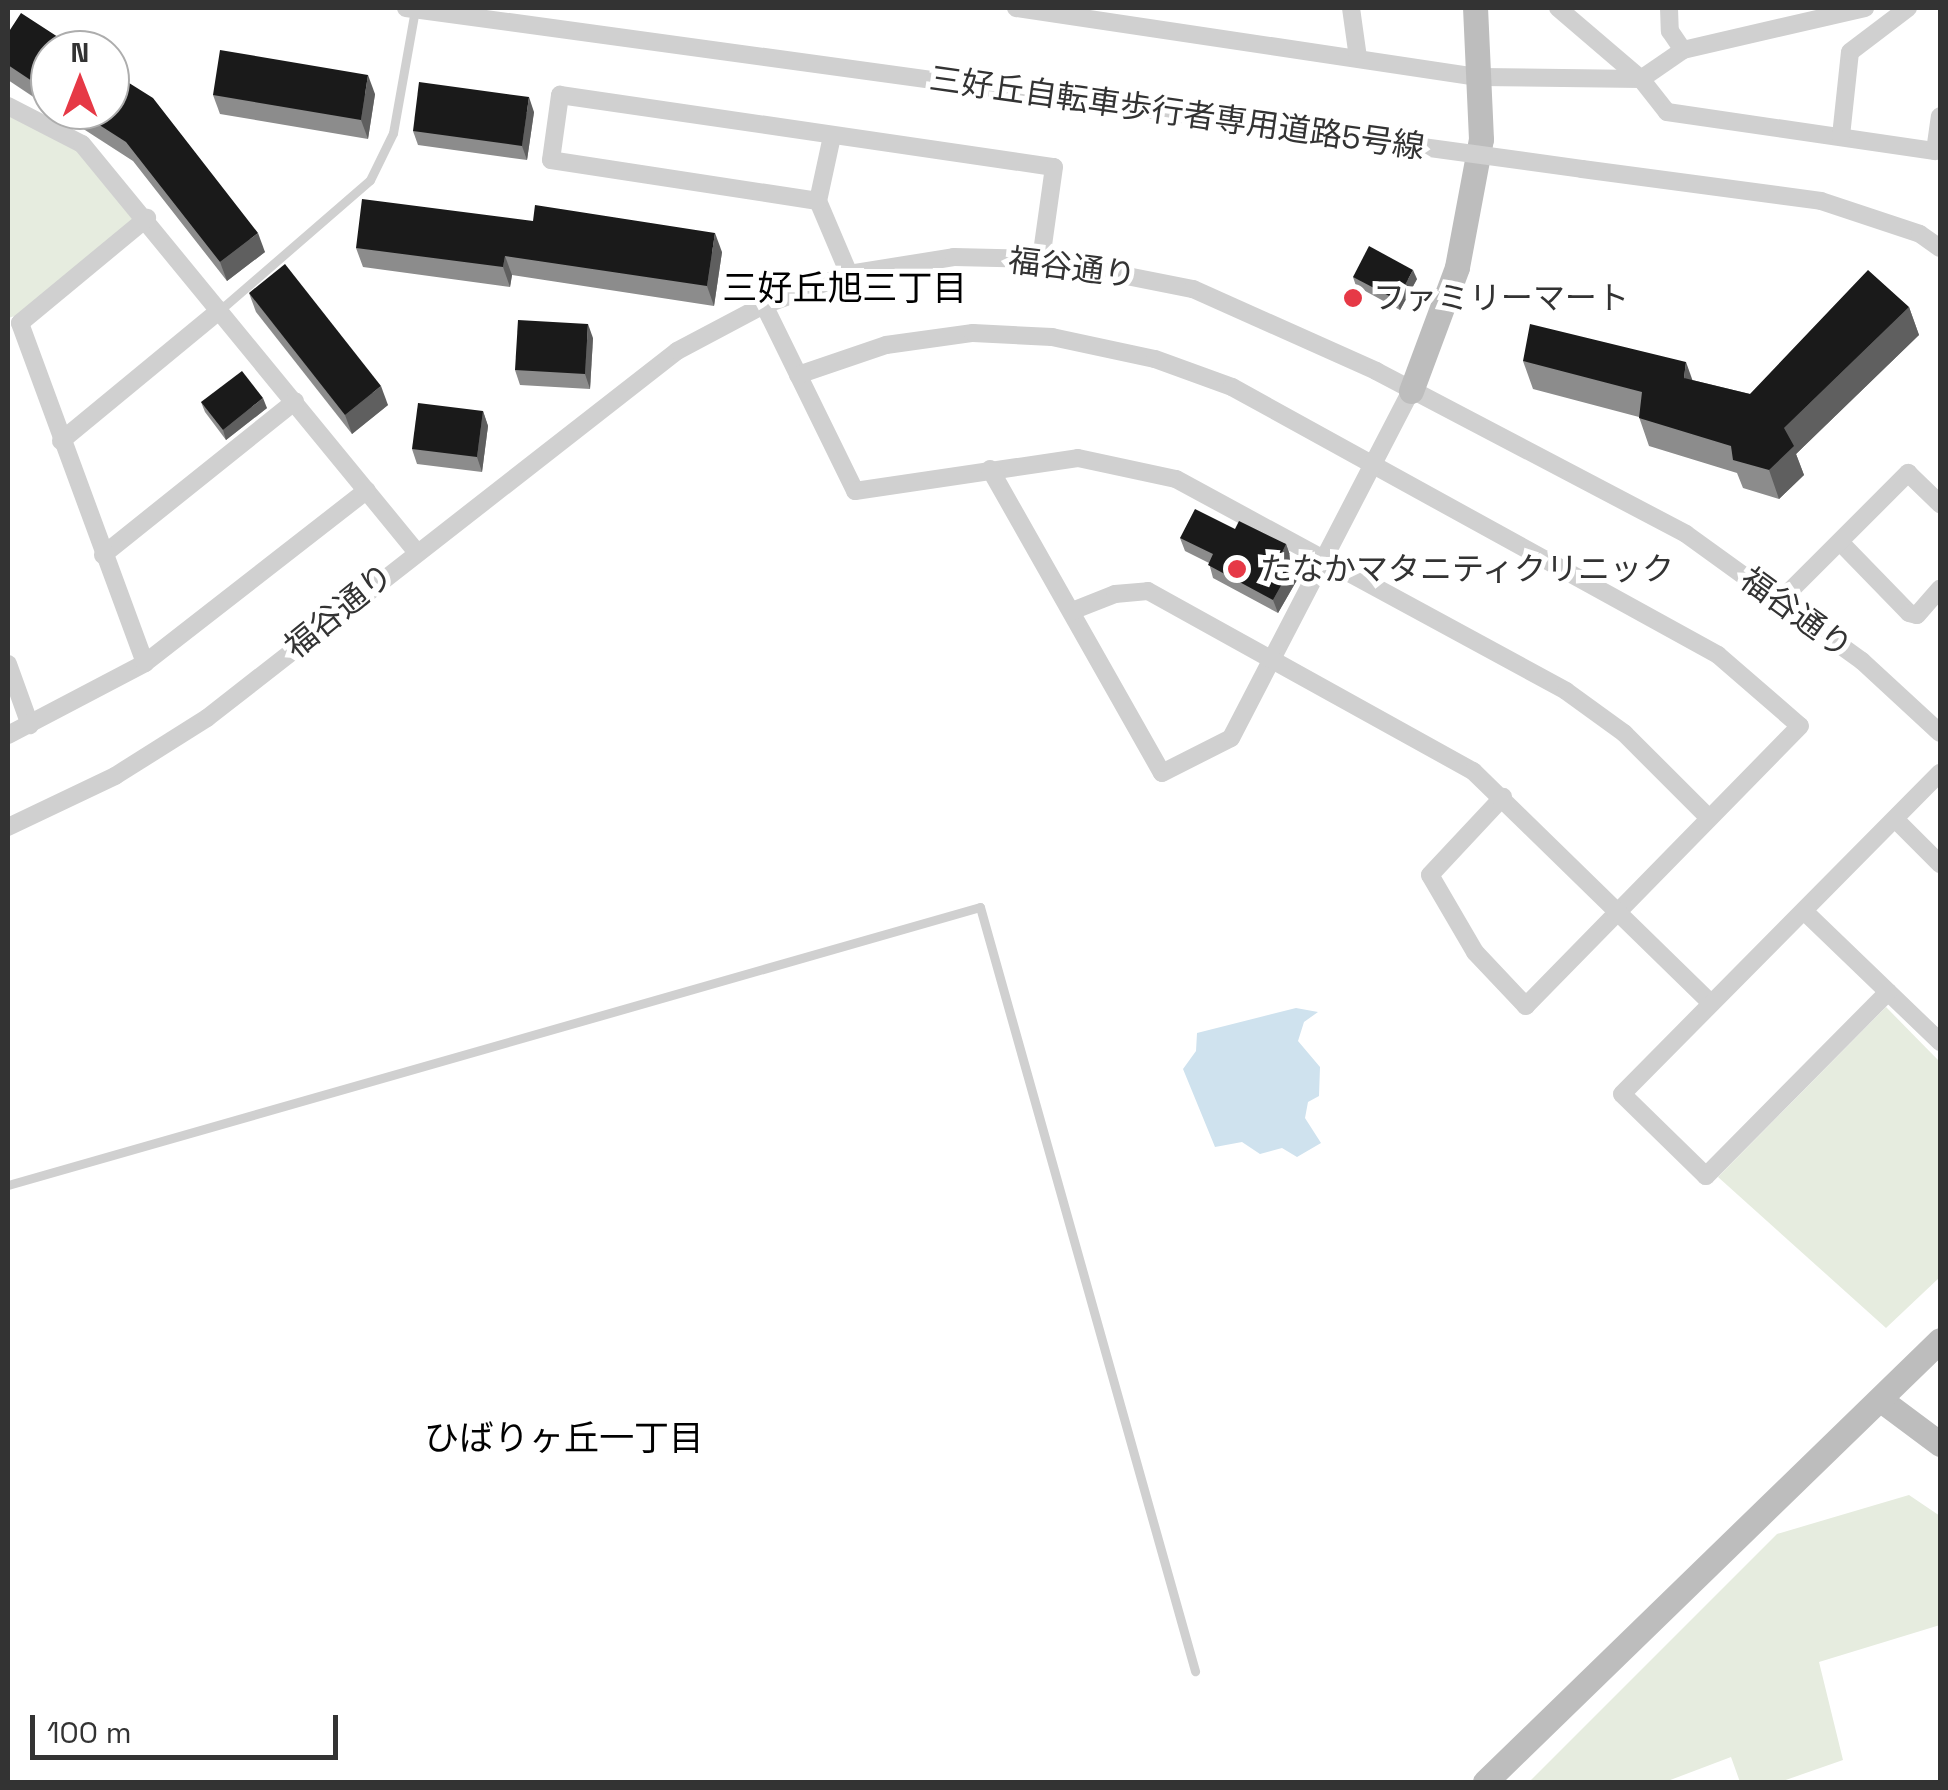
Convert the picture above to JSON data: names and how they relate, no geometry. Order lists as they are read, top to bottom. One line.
{"streets":{"street":["三好丘自転車歩行者専用道路5号線","福谷通り"]},"districts":["三好丘旭三丁目","ひばりヶ丘一丁目"],"places":["ファミリーマート","たなかマタニティクリニック"],"scale_bar":"100 m","north":"top"}
